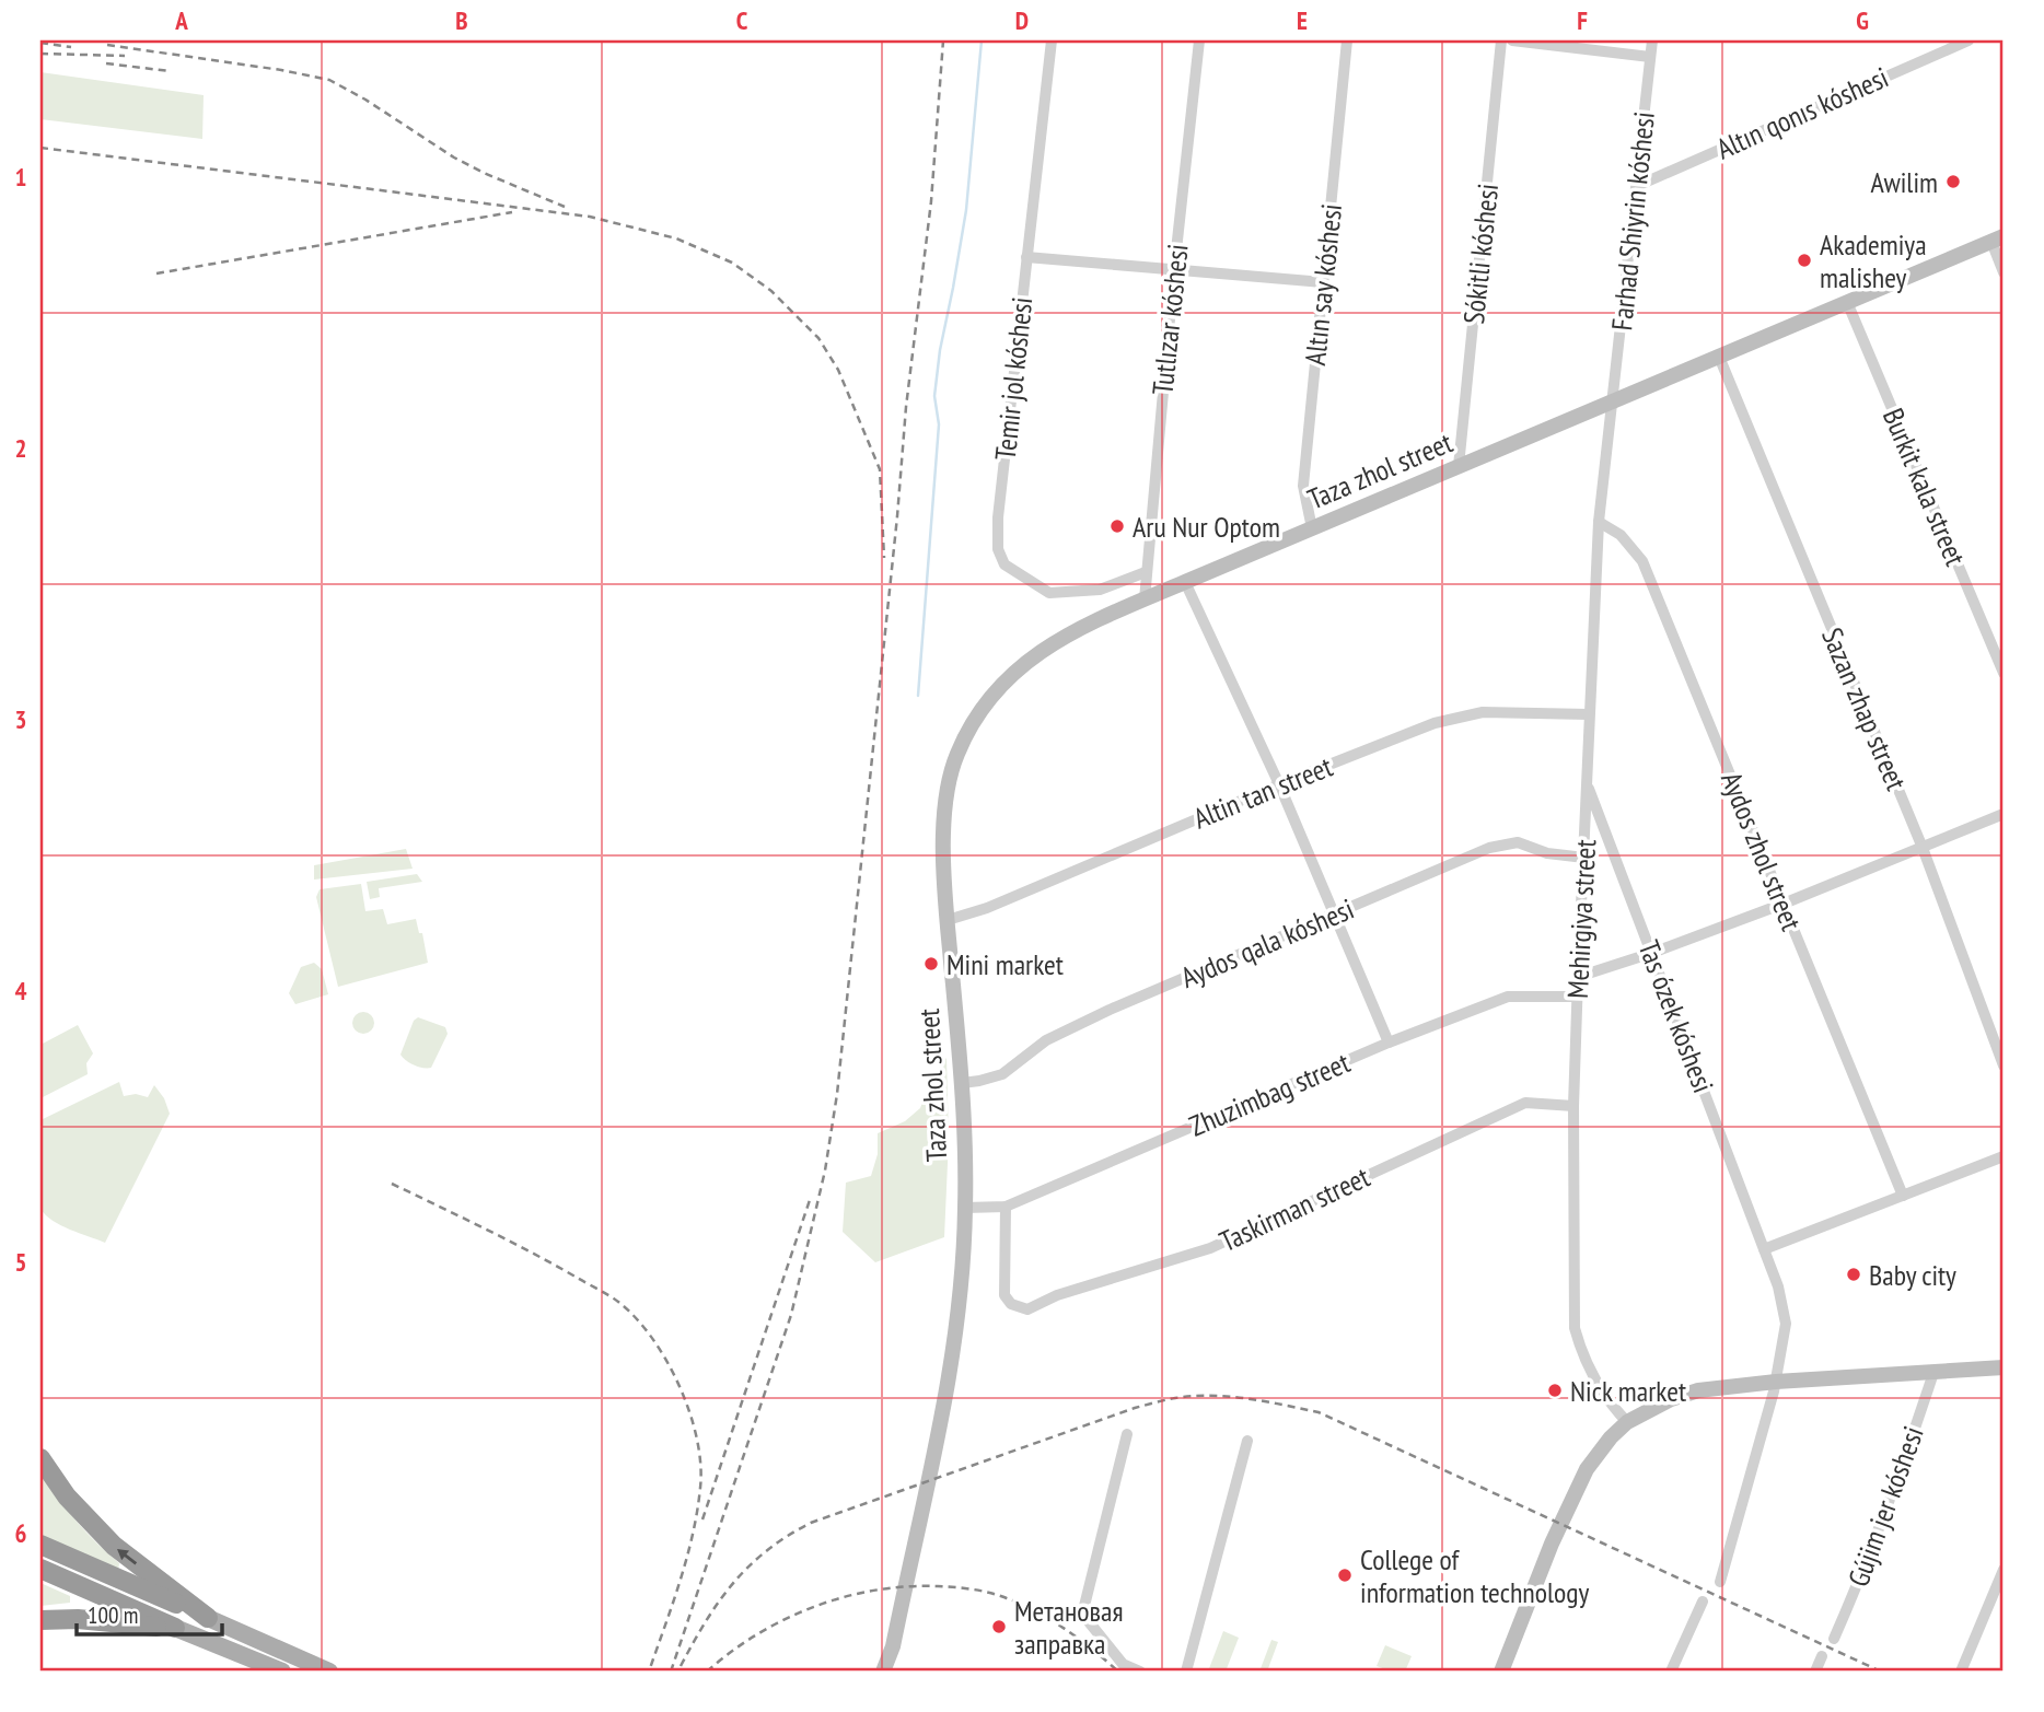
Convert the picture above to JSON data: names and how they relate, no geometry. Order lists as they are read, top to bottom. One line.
{"streets":{"main road":["Taza zhol street"],"street":["Altın qonıs kóshesi","Farhad Shiyrin kóshesi","Sókitli kóshesi","Altın say kóshesi","Tutlızar kóshesi","Temir jol kóshesi","Burkit kala street","Sazan zhap street","Altin tan street","Aydos zhol street","Mehirgiya street","Aydos qala kóshesi","Tas ózek kóshesi","Zhuzimbag street","Taskirman street","Gújim jer kóshesi"]},"crossings":[["Altın qonıs kóshesi","Farhad Shiyrin kóshesi"],["Farhad Shiyrin kóshesi","Taza zhol street"],["Farhad Shiyrin kóshesi","Mehirgiya street"],["Sókitli kóshesi","Taza zhol street"],["Altın say kóshesi","Taza zhol street"],["Tutlızar kóshesi","Temir jol kóshesi"],["Tutlızar kóshesi","Taza zhol street"],["Taza zhol street","Burkit kala street"],["Taza zhol street","Sazan zhap street"],["Taza zhol street","Altin tan street"],["Taza zhol street","Mehirgiya street"],["Taza zhol street","Aydos qala kóshesi"],["Taza zhol street","Zhuzimbag street"],["Altin tan street","Mehirgiya street"],["Aydos zhol street","Mehirgiya street"],["Mehirgiya street","Aydos qala kóshesi"],["Mehirgiya street","Tas ózek kóshesi"],["Mehirgiya street","Zhuzimbag street"],["Mehirgiya street","Taskirman street"],["Zhuzimbag street","Taskirman street"]],"places":["Awilim","Akademiya malishey","Aru Nur Optom","Mini market","Baby city","Nick market","College of information technology","Метановая заправка"],"scale_bar":"100 m","grid":{"columns":["A","B","C","D","E","F","G"],"rows":["1","2","3","4","5","6"]}}
